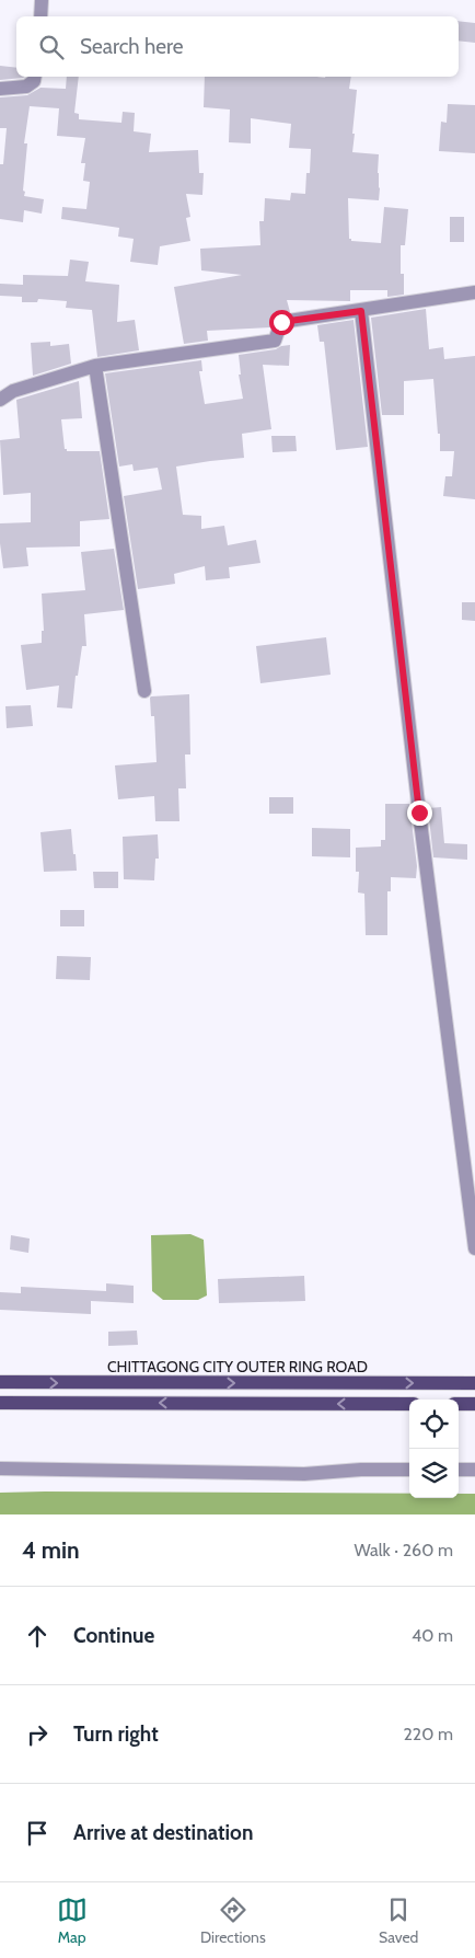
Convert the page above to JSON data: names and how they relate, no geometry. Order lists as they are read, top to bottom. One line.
{"streets":{"main road":["CHITTAGONG CITY OUTER RING ROAD"]},"page":{"search":"Search here","heading":["4 min","Walk · 260 m"],"list":[["Continue","40 m"],["Turn right","220 m"],"Arrive at destination"],"nav":["Map","Directions","Saved"]}}
